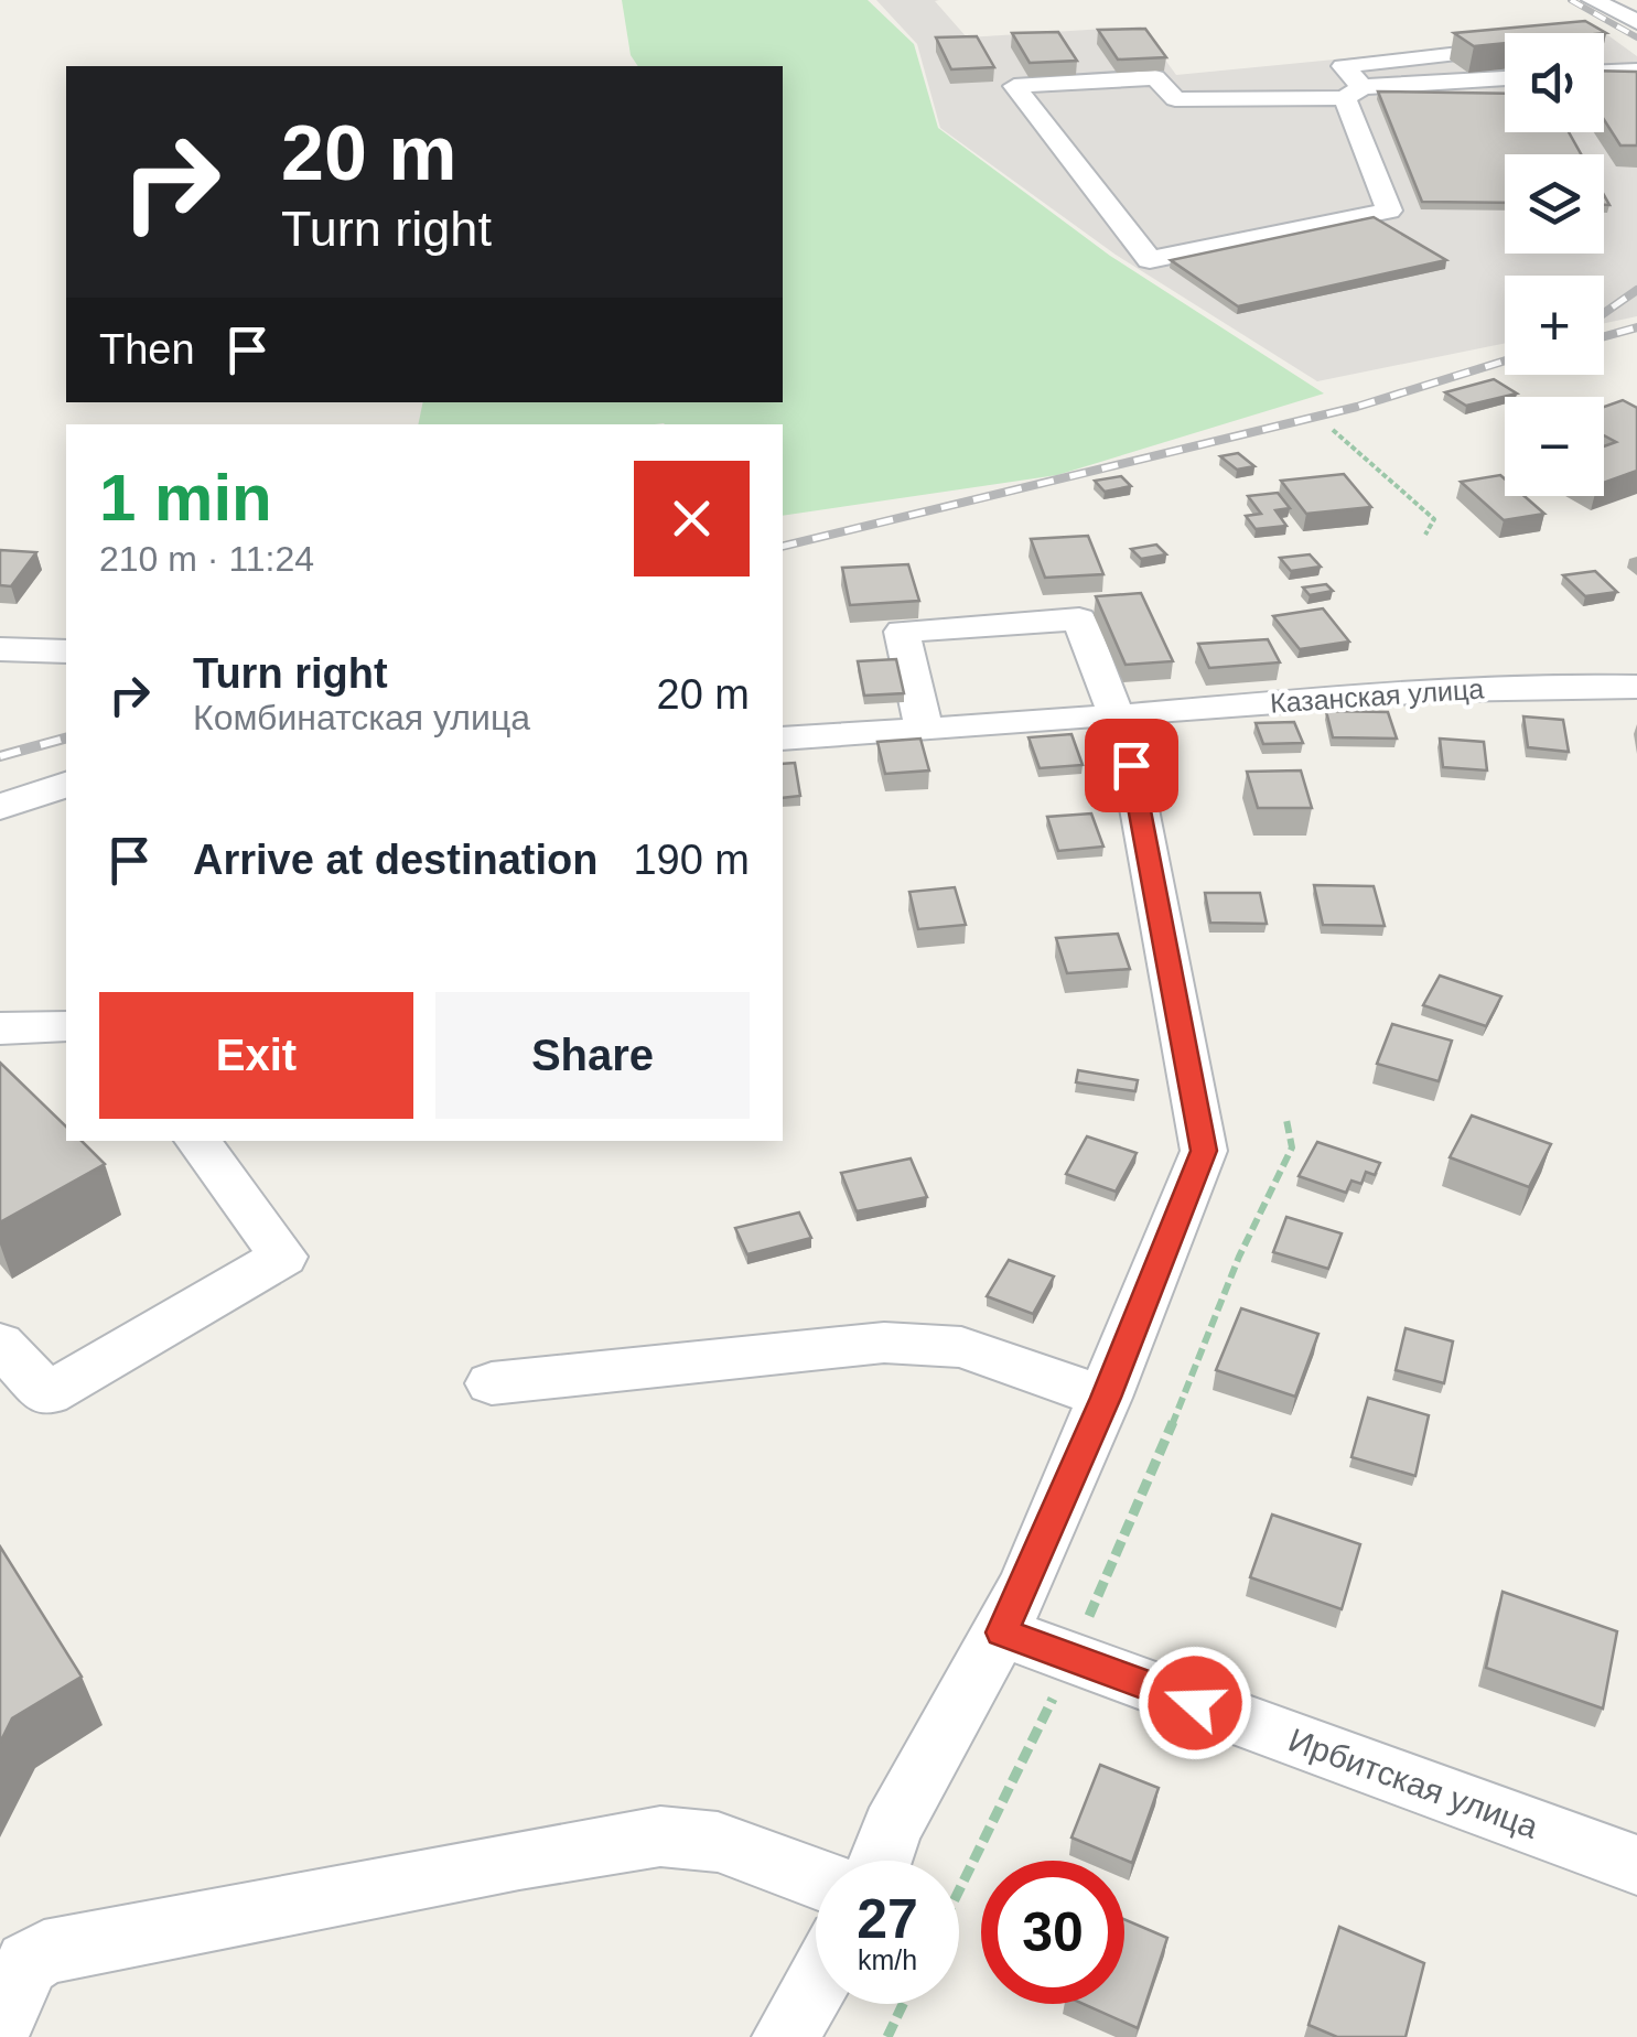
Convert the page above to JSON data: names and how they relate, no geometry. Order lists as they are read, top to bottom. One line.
{"streets":{"street":["Казанская улица","Ирбитская улица"]},"page":{"map_buttons":["+","−"],"turn":["20 m","Turn right"],"then":"Then","heading":["1 min","210 m · 11:24"],"list":[{"name":"Turn right","note":"Комбинатская улица","value":"20 m"},{"name":"Arrive at destination","value":"190 m"}],"buttons":["Exit","Share"],"speed":"27 km/h","limit":"30"}}
